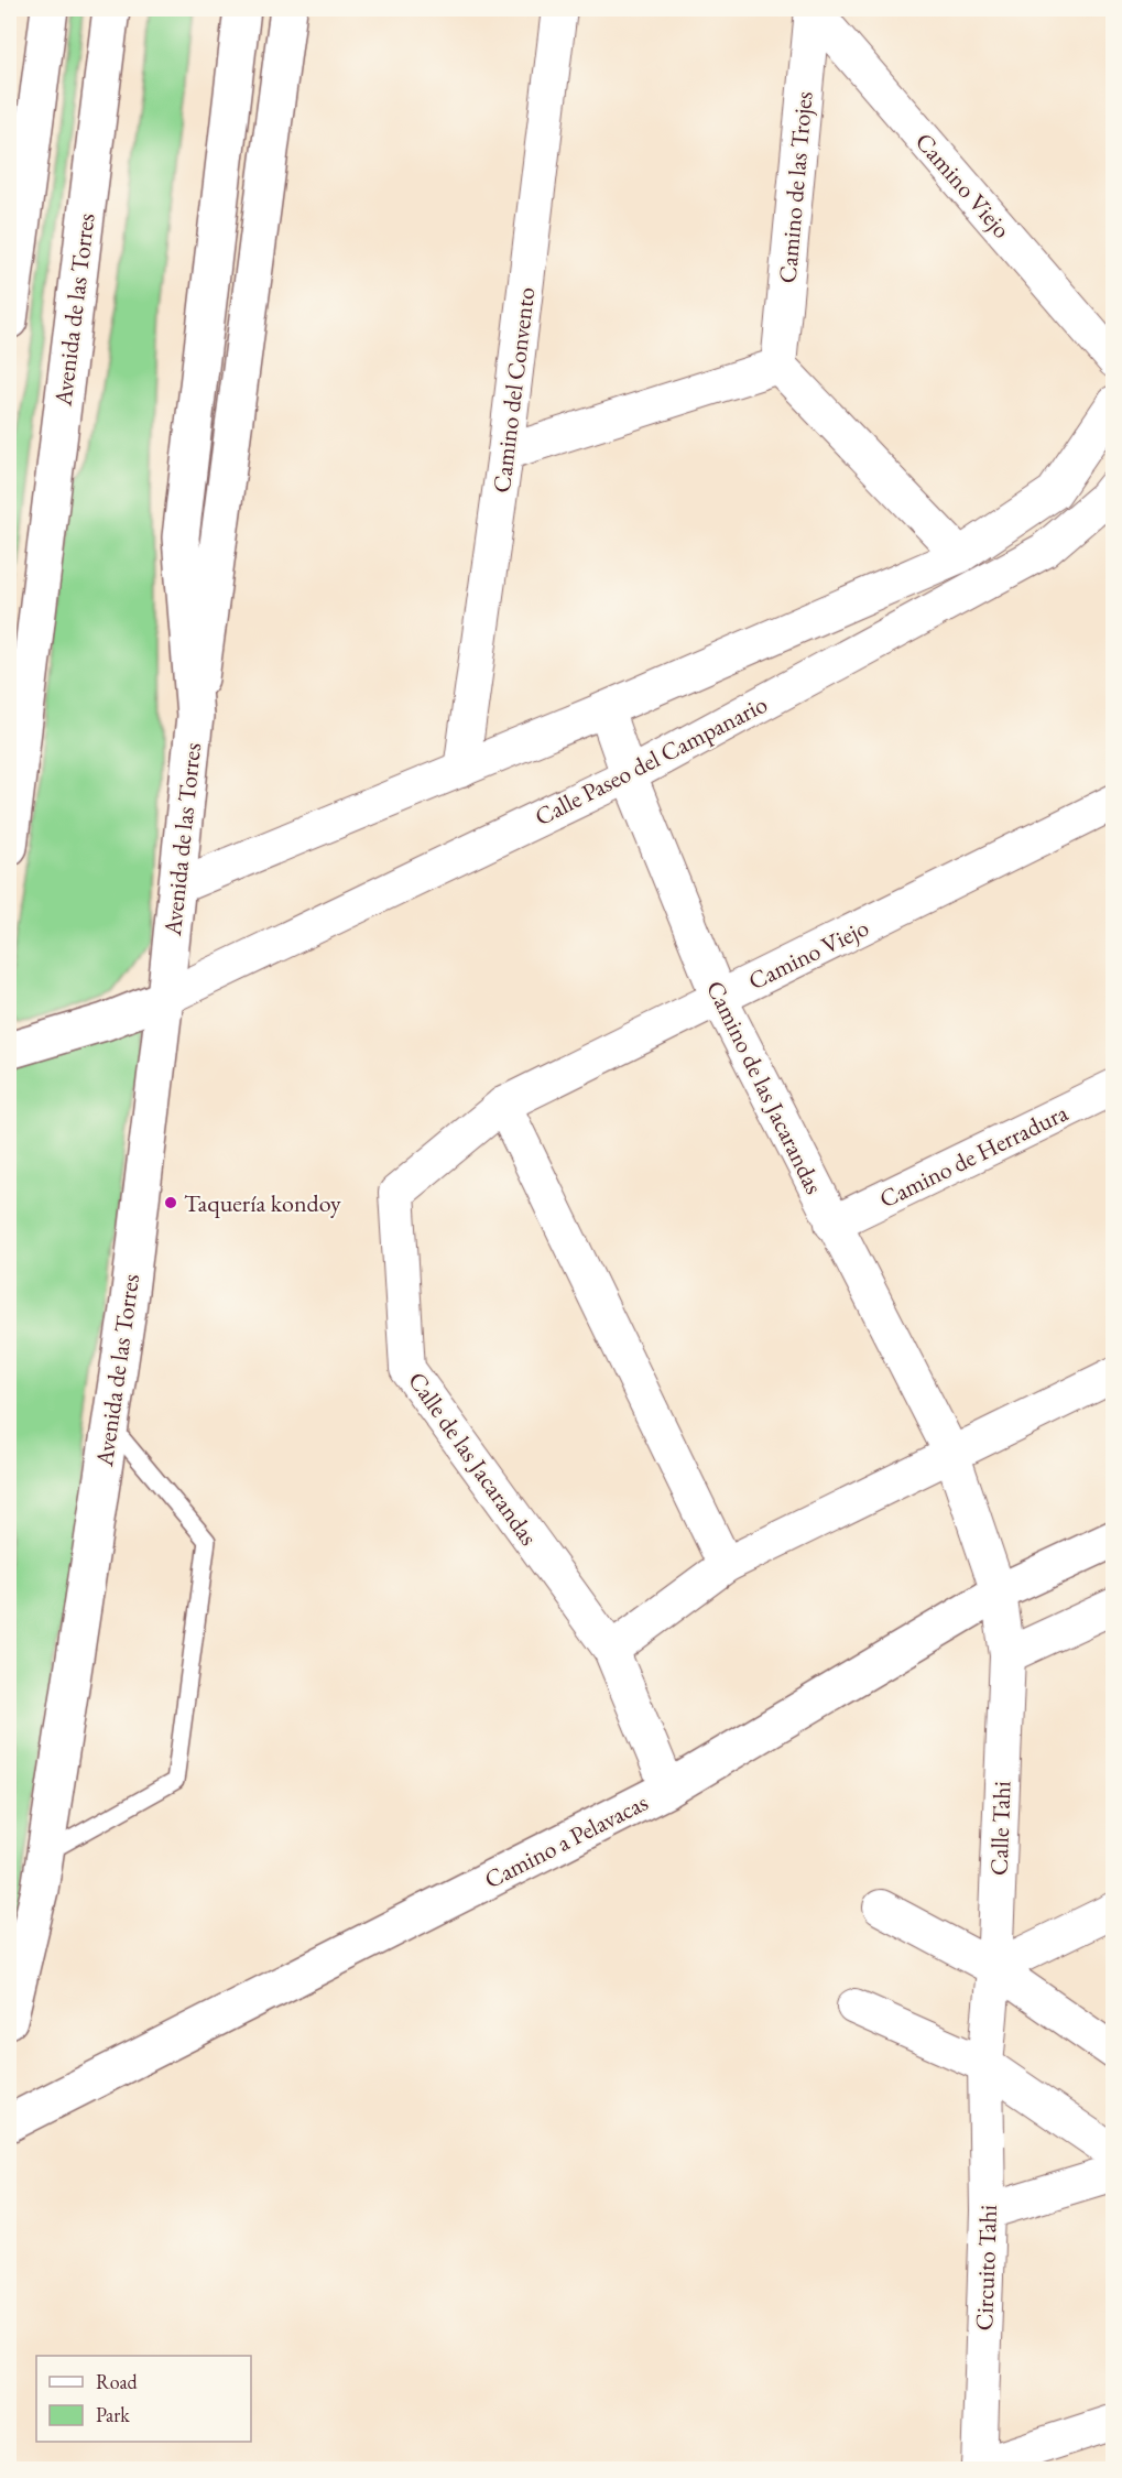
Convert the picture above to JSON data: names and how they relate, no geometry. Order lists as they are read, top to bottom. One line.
{"streets":{"main road":["Avenida de las Torres","Camino a Pelavacas"],"street":["Camino Viejo","Camino de las Trojes","Camino del Convento","Calle Paseo del Campanario","Camino de las Jacarandas","Camino de Herradura","Calle de las Jacarandas","Calle Tahi","Circuito Tahi"]},"crossings":[["Camino Viejo","Camino de las Trojes"],["Camino Viejo","Camino de las Jacarandas"],["Camino Viejo","Calle de las Jacarandas"],["Avenida de las Torres","Calle Paseo del Campanario"],["Calle Paseo del Campanario","Camino de las Jacarandas"],["Camino de las Jacarandas","Camino de Herradura"],["Camino de las Jacarandas","Calle Tahi"],["Camino de las Jacarandas","Camino a Pelavacas"],["Calle de las Jacarandas","Camino a Pelavacas"],["Calle Tahi","Camino a Pelavacas"],["Calle Tahi","Circuito Tahi"]],"places":["Taquería kondoy"],"legend":["Road","Park"]}
